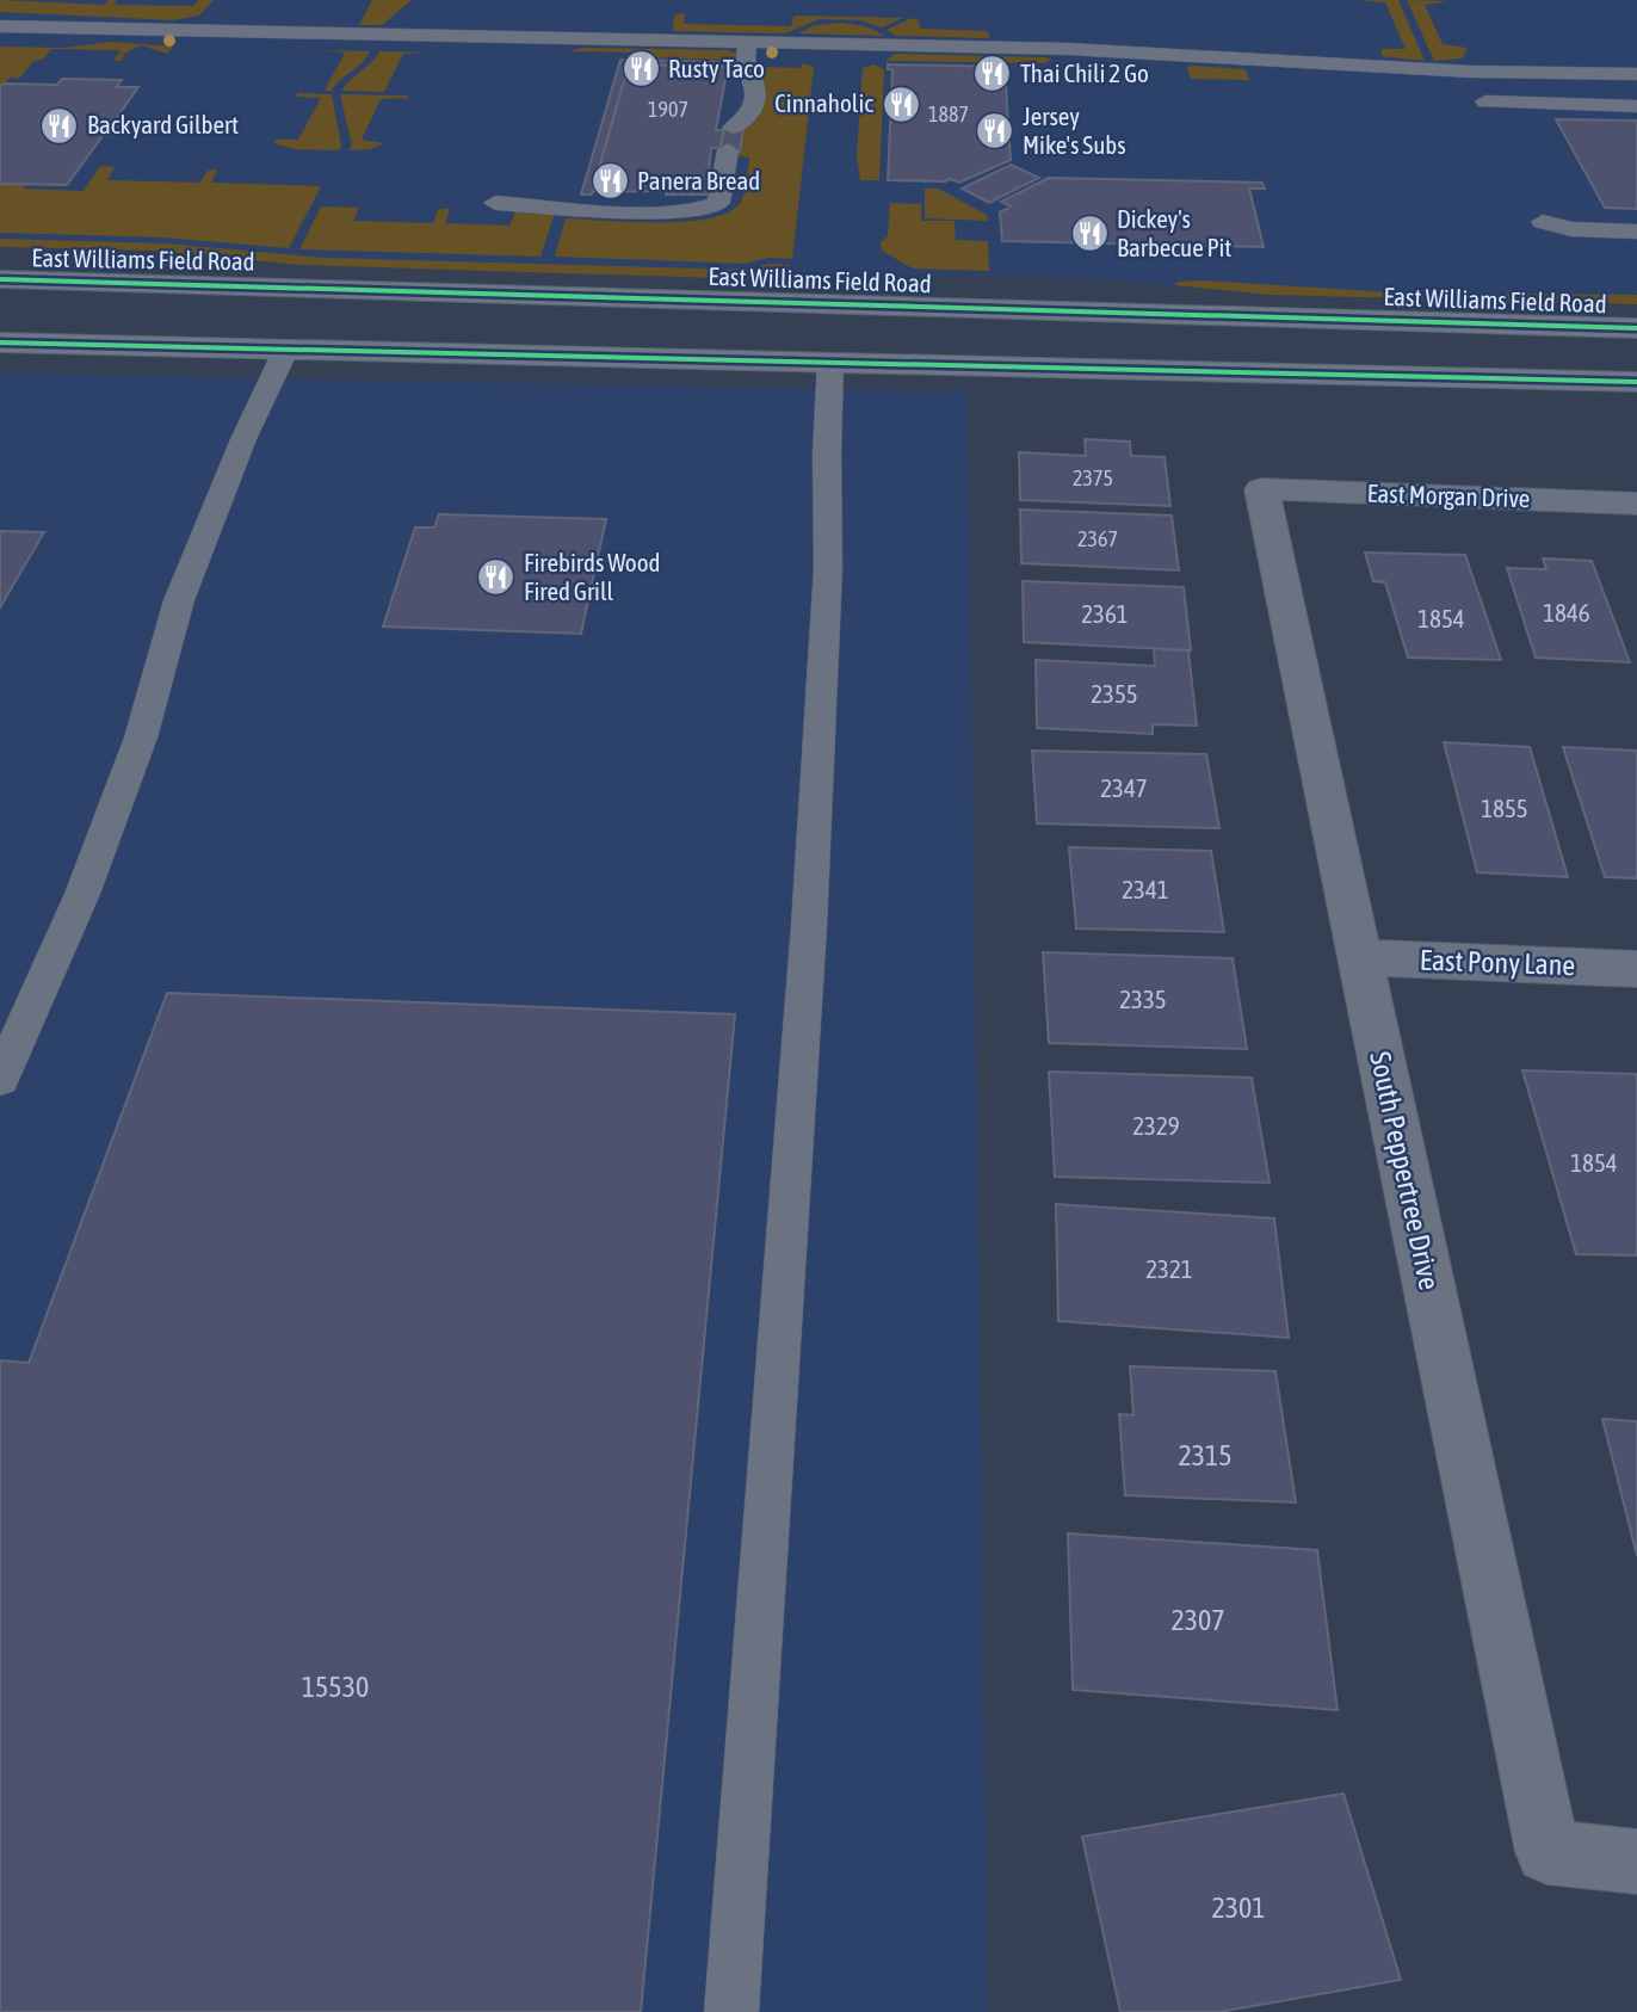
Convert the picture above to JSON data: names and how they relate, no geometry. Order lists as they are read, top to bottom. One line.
{"streets":{"main road":["East Williams Field Road"],"street":["East Morgan Drive","East Pony Lane","South Peppertree Drive"]},"crossings":[["East Morgan Drive","South Peppertree Drive"],["East Pony Lane","South Peppertree Drive"]],"places":{"restaurant":["Rusty Taco","Thai Chili 2 Go","Cinnaholic","Backyard Gilbert","Jersey Mike's Subs","Panera Bread","Dickey's Barbecue Pit","Firebirds Wood Fired Grill"]},"house_numbers":["1907","1887","2375","2367","1846","2361","1854","2355","2347","1855","2341","2335","2329","1854","2321","2315","2307","15530","2301"]}
